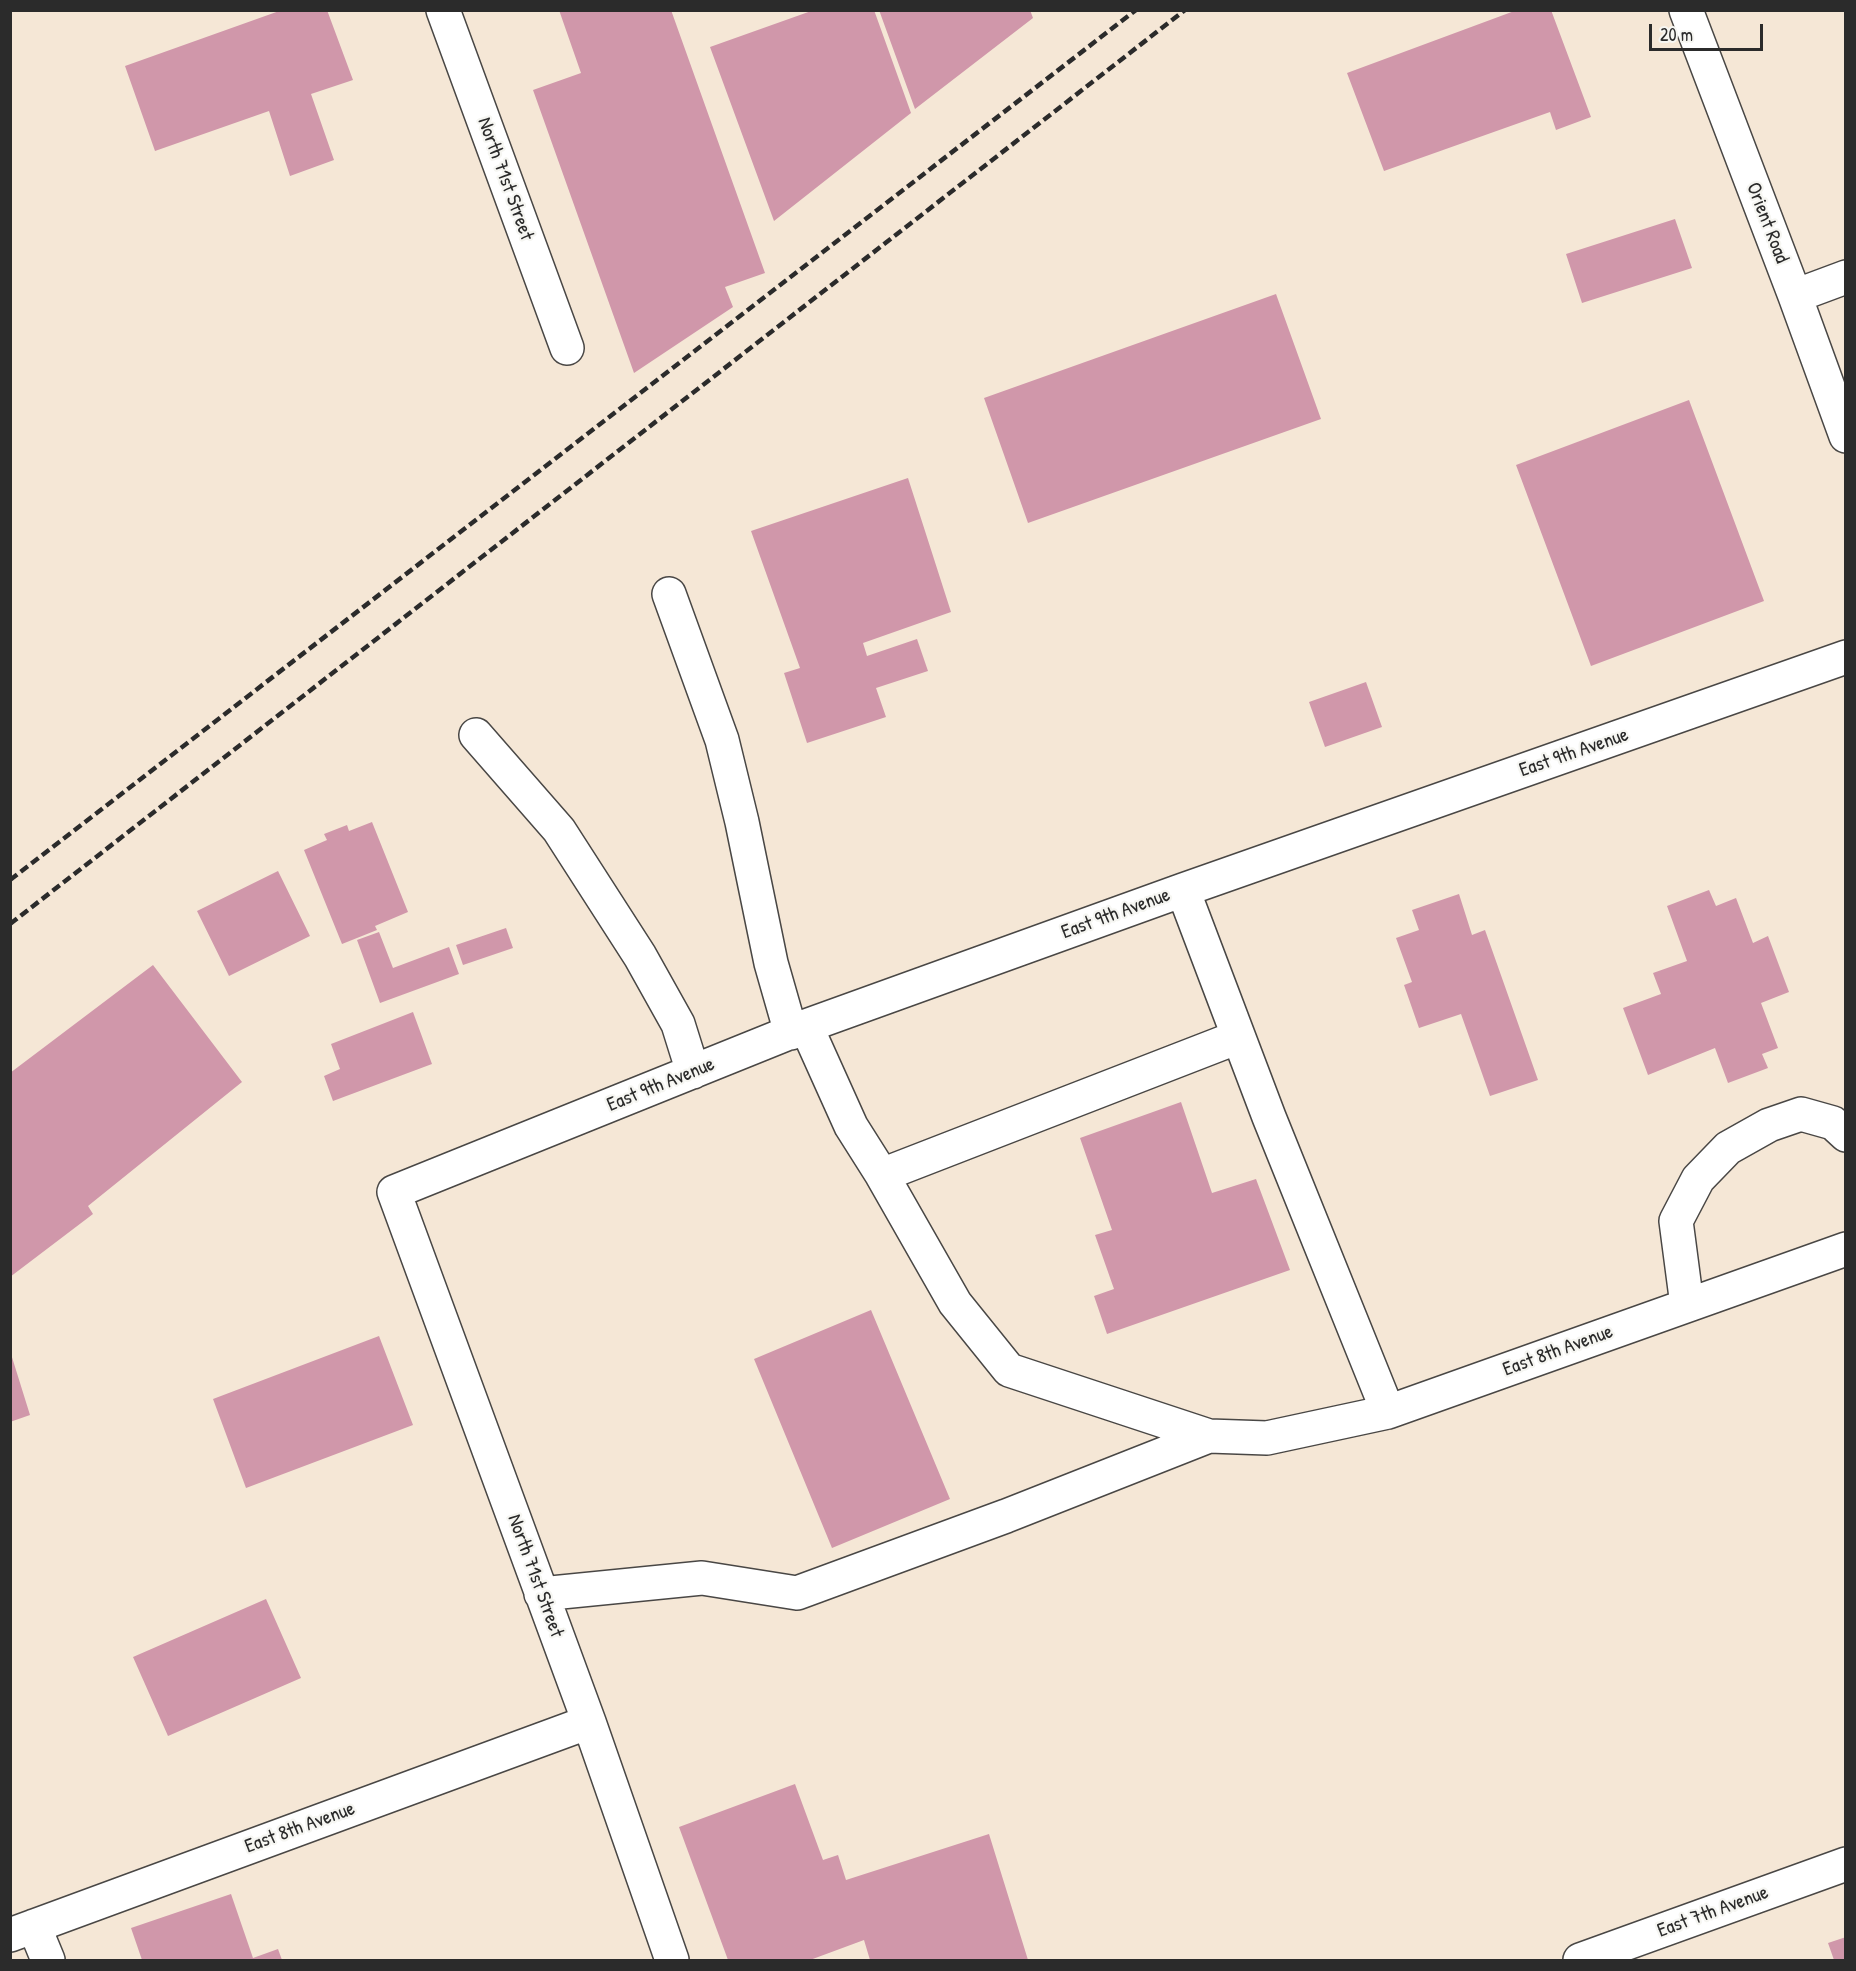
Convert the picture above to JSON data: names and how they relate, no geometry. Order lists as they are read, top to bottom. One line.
{"streets":{"street":["North 71st Street","Orient Road","East 9th Avenue","East 8th Avenue","East 7th Avenue"]},"crossings":[["North 71st Street","East 9th Avenue"],["North 71st Street","East 8th Avenue"]],"scale_bar":"20 m"}
